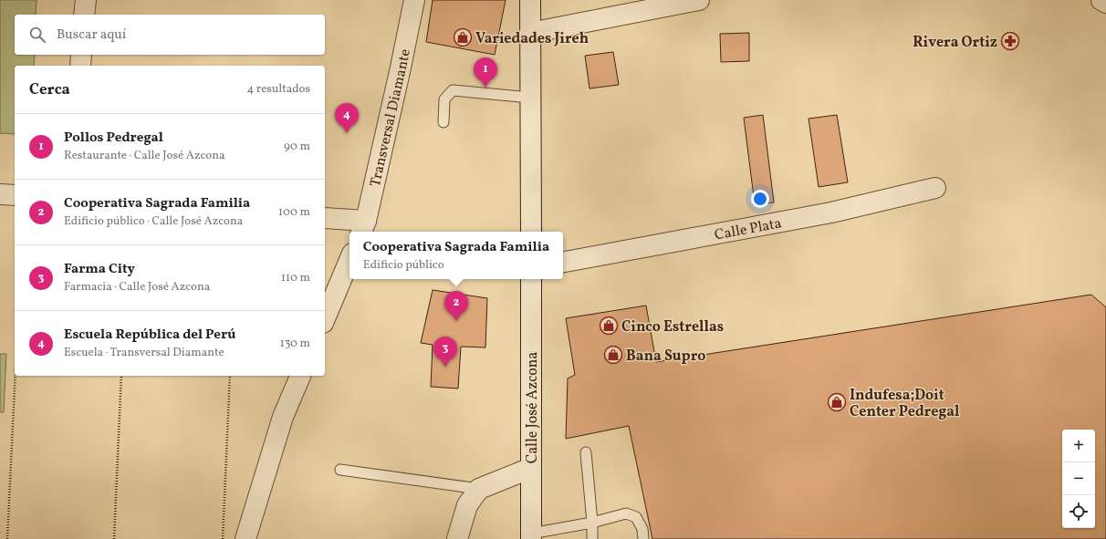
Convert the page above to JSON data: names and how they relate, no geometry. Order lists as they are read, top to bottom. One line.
{"streets":{"street":["Transversal Diamante","Calle Plata","Calle José Azcona"]},"places":{"shop":["Variedades Jireh","Cinco Estrellas","Bana Supro","Indufesa;Doit Center Pedregal"],"pharmacy":["Rivera Ortiz"]},"page":{"search":"Buscar aquí","pins":["1","4","2","3"],"heading":["Cerca","4 resultados"],"list":[{"mark":"1","name":"Pollos Pedregal","note":"Restaurante · Calle José Azcona","value":"90 m"},{"mark":"2","name":"Cooperativa Sagrada Familia","note":"Edificio público · Calle José Azcona","value":"100 m"},{"mark":"3","name":"Farma City","note":"Farmacia · Calle José Azcona","value":"110 m"},{"mark":"4","name":"Escuela República del Perú","note":"Escuela · Transversal Diamante","value":"130 m"}],"popup":["Cooperativa Sagrada Familia","Edificio público"],"map_buttons":["+","−"]}}
